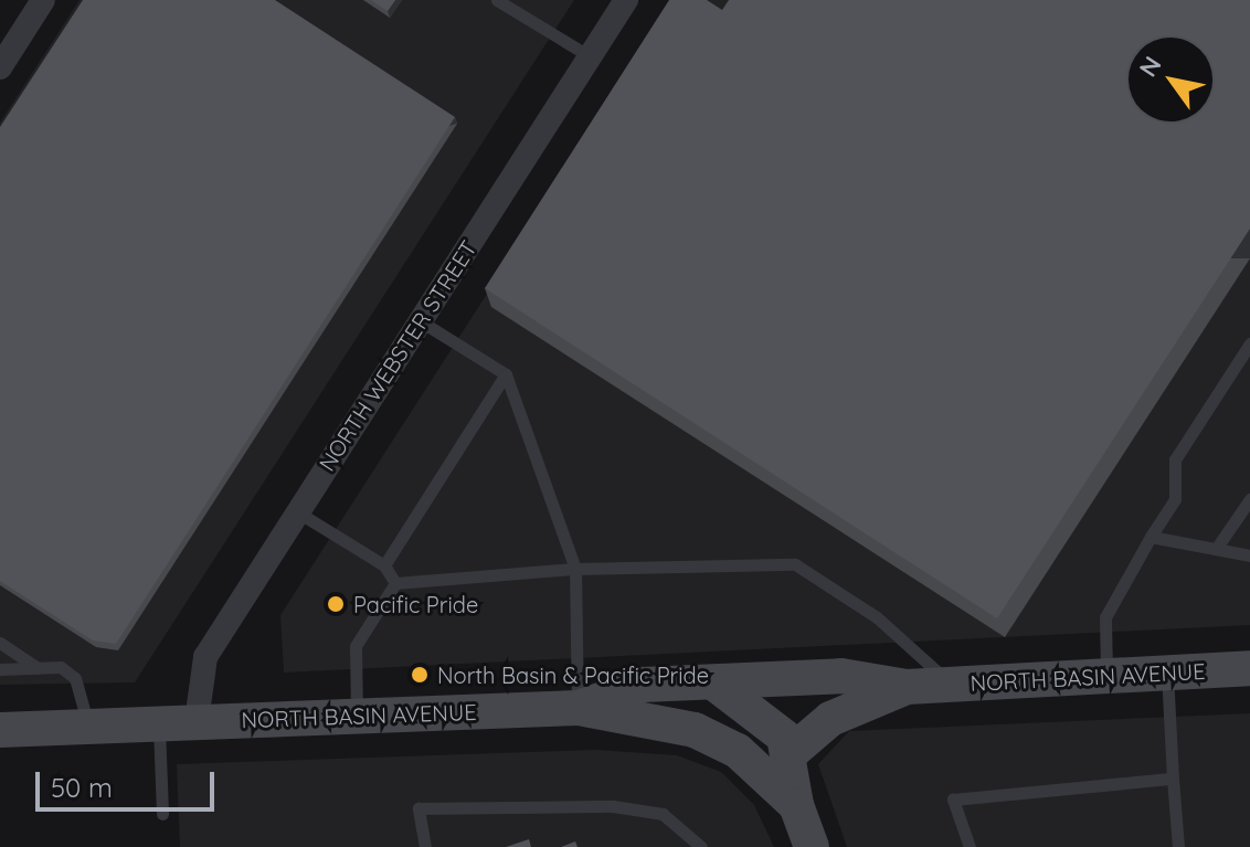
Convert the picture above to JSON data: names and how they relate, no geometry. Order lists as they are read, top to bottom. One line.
{"streets":{"main road":["NORTH BASIN AVENUE"],"street":["NORTH WEBSTER STREET"]},"crossings":[["NORTH WEBSTER STREET","NORTH BASIN AVENUE"]],"places":["Pacific Pride","North Basin & Pacific Pride"],"scale_bar":"50 m","north":"top left"}
